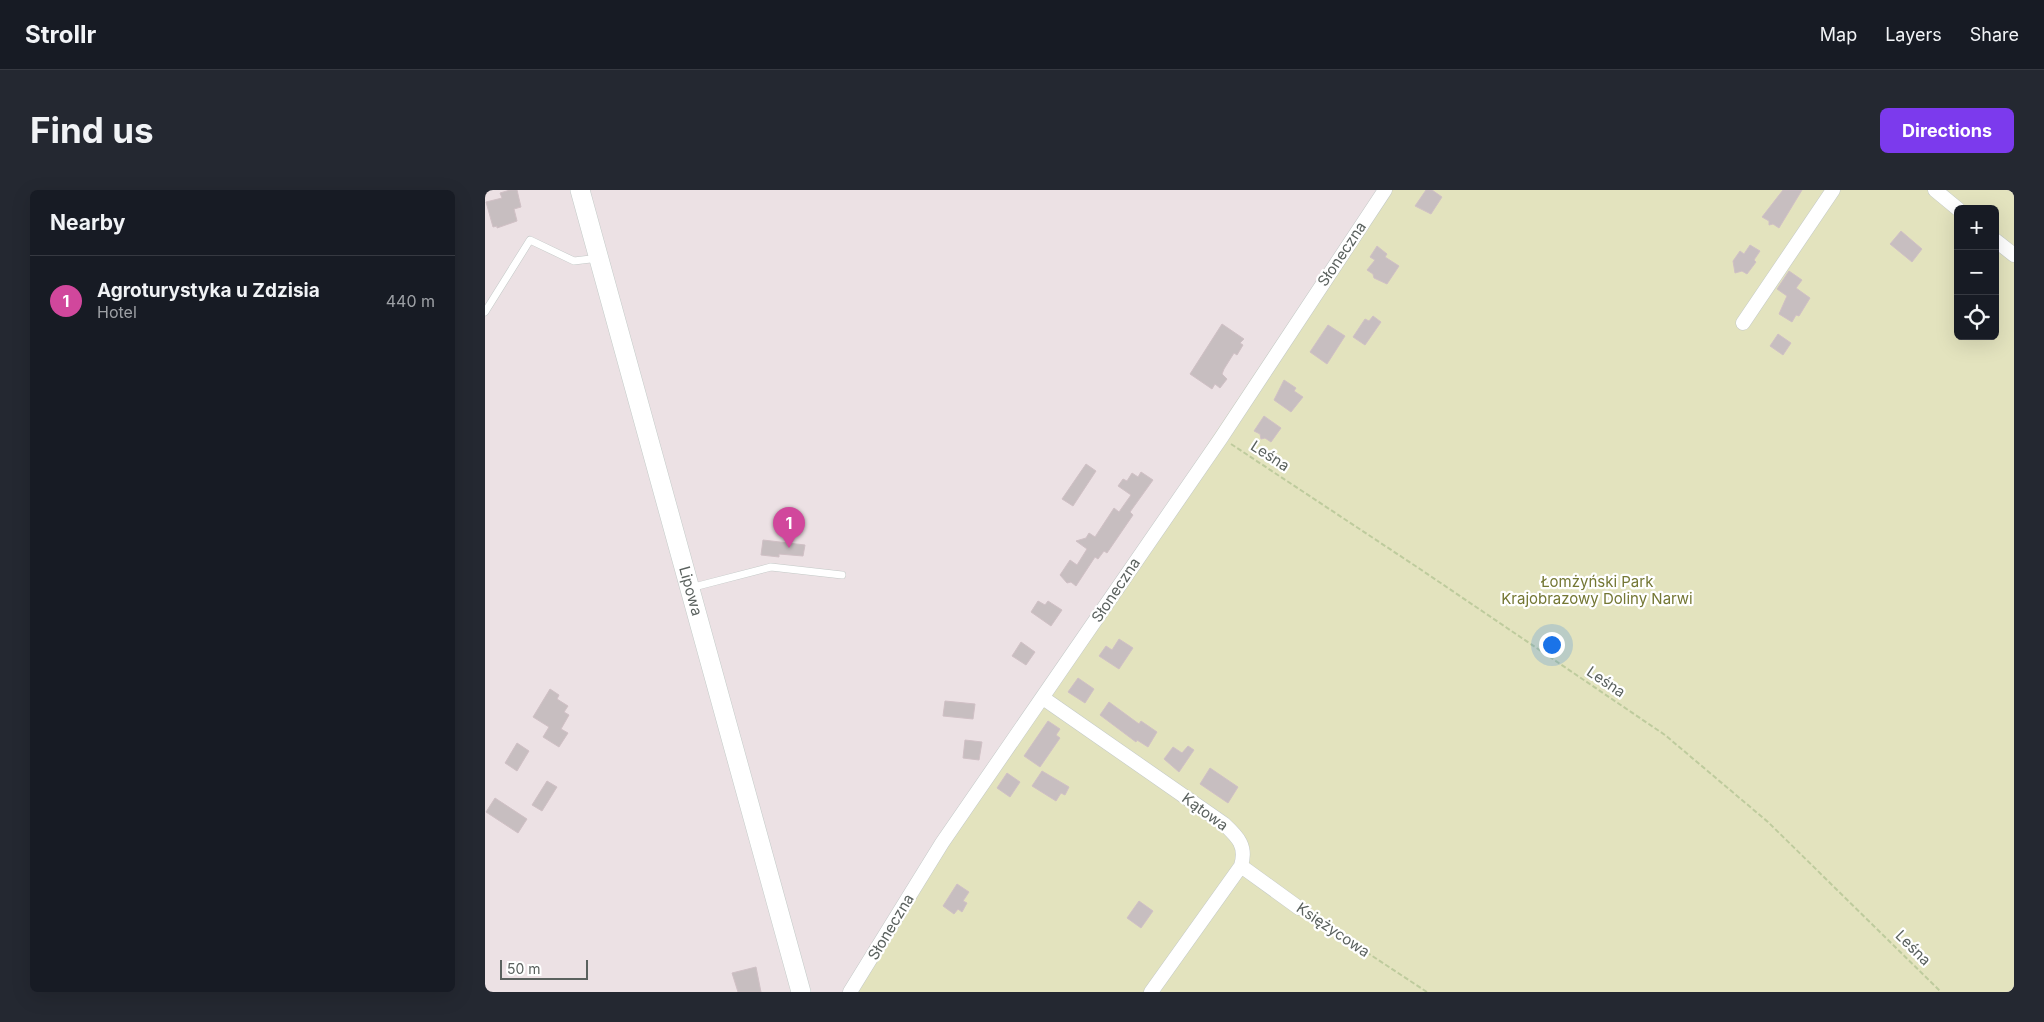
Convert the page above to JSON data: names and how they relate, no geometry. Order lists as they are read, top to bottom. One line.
{"streets":{"main road":["Lipowa"],"street":["Słoneczna","Kątowa","Księżycowa"],"path":["Leśna"]},"crossings":[["Słoneczna","Leśna"],["Słoneczna","Kątowa"],["Kątowa","Księżycowa"]],"parks":["Łomżyński Park Krajobrazowy Doliny Narwi"],"scale_bar":"50 m","page":{"header":"Strollr","nav":["Map","Layers","Share"],"buttons":"Directions","title":"Find us","heading":"Nearby","map_buttons":["+","−"],"list":[{"mark":"1","name":"Agroturystyka u Zdzisia","note":"Hotel","value":"440 m"}],"pins":"1","scale":"50 m"}}
